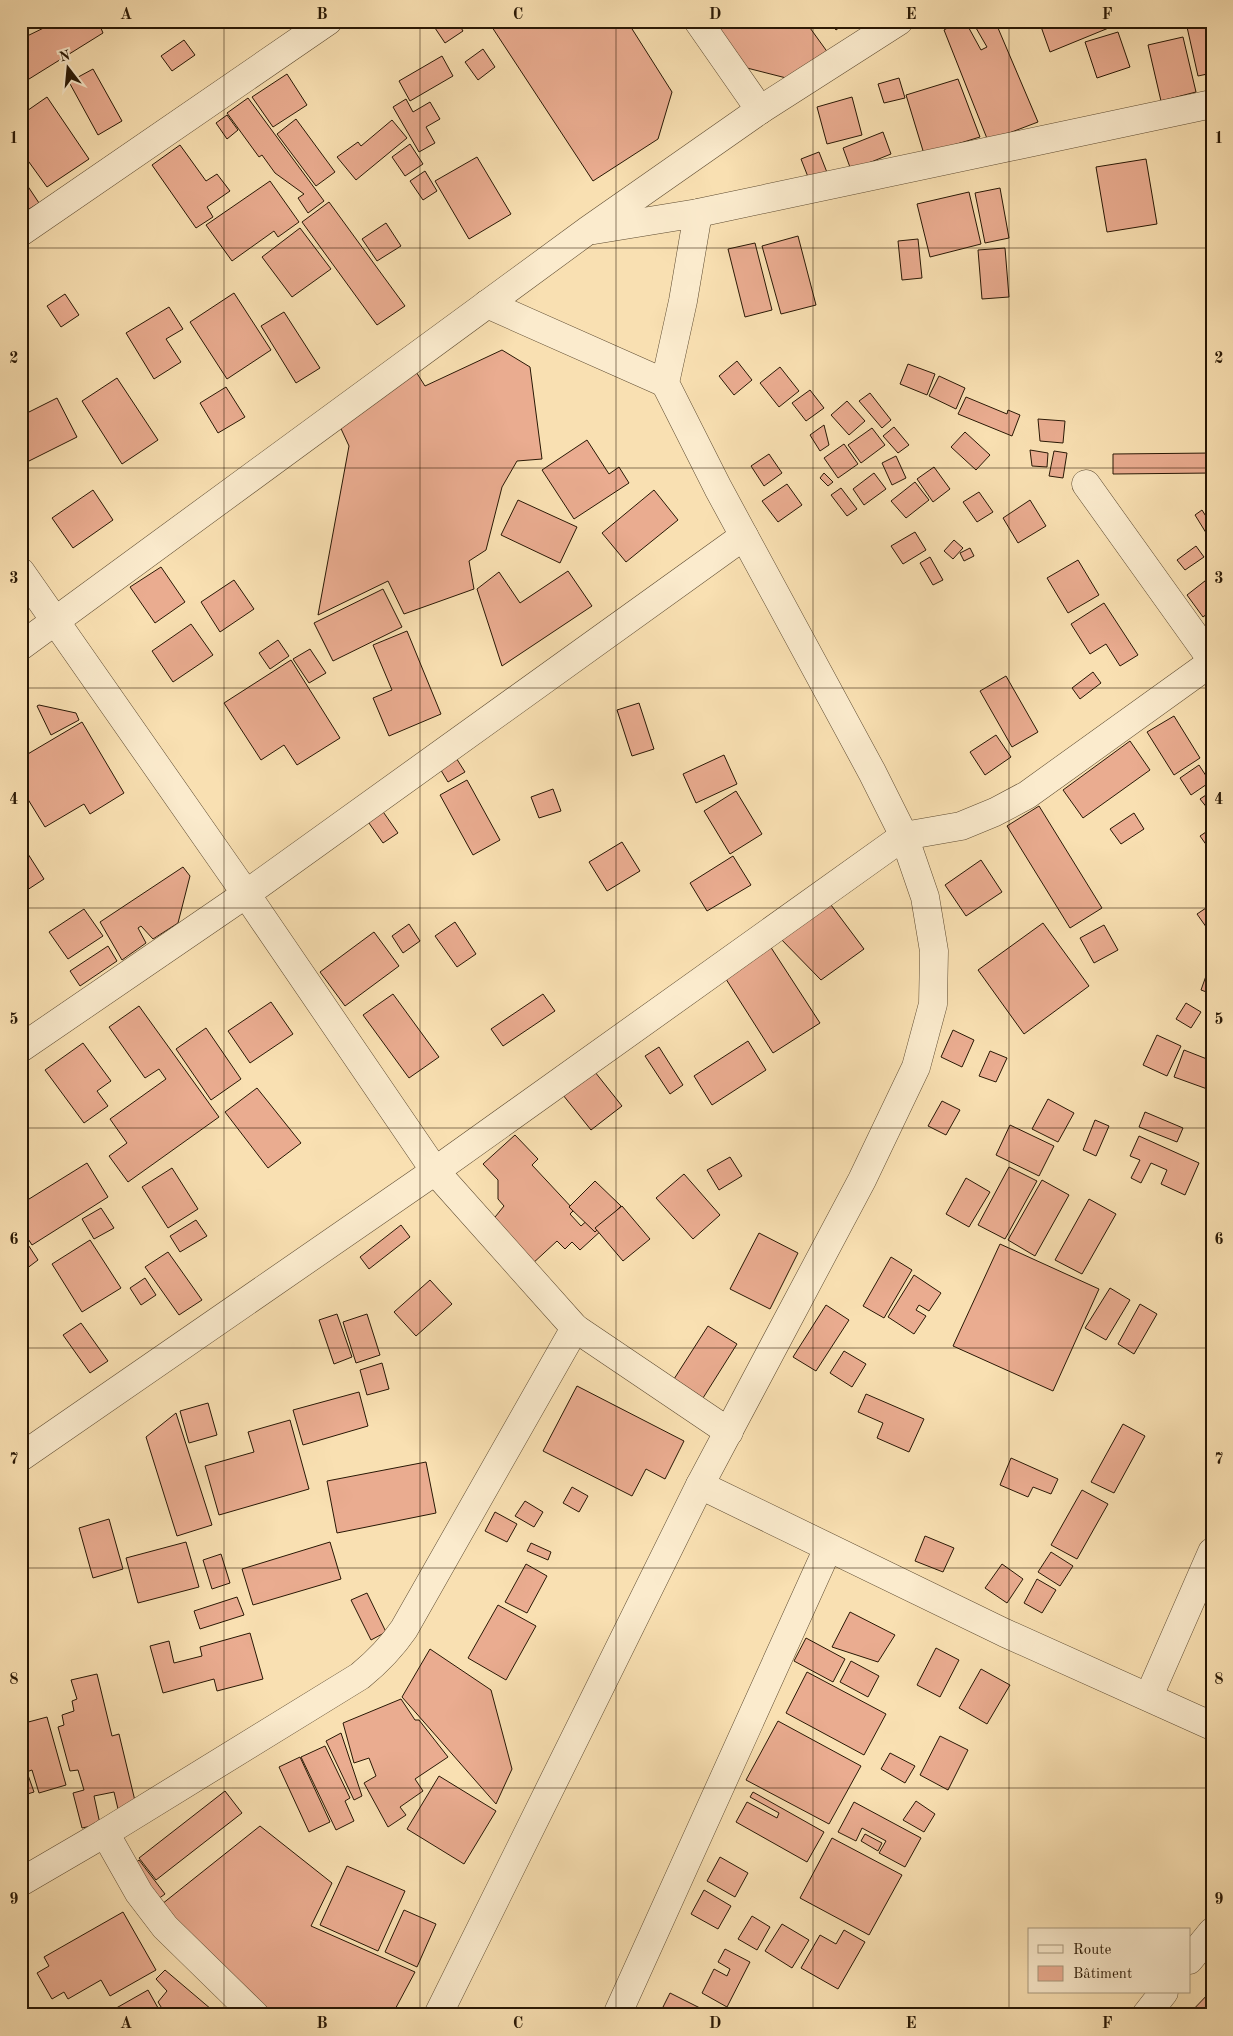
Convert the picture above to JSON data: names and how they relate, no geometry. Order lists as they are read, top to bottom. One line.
{"legend":["Route","Bâtiment"],"north":"top","grid":{"columns":["A","B","C","D","E","F"],"rows":["1","2","3","4","5","6","7","8","9"]}}
